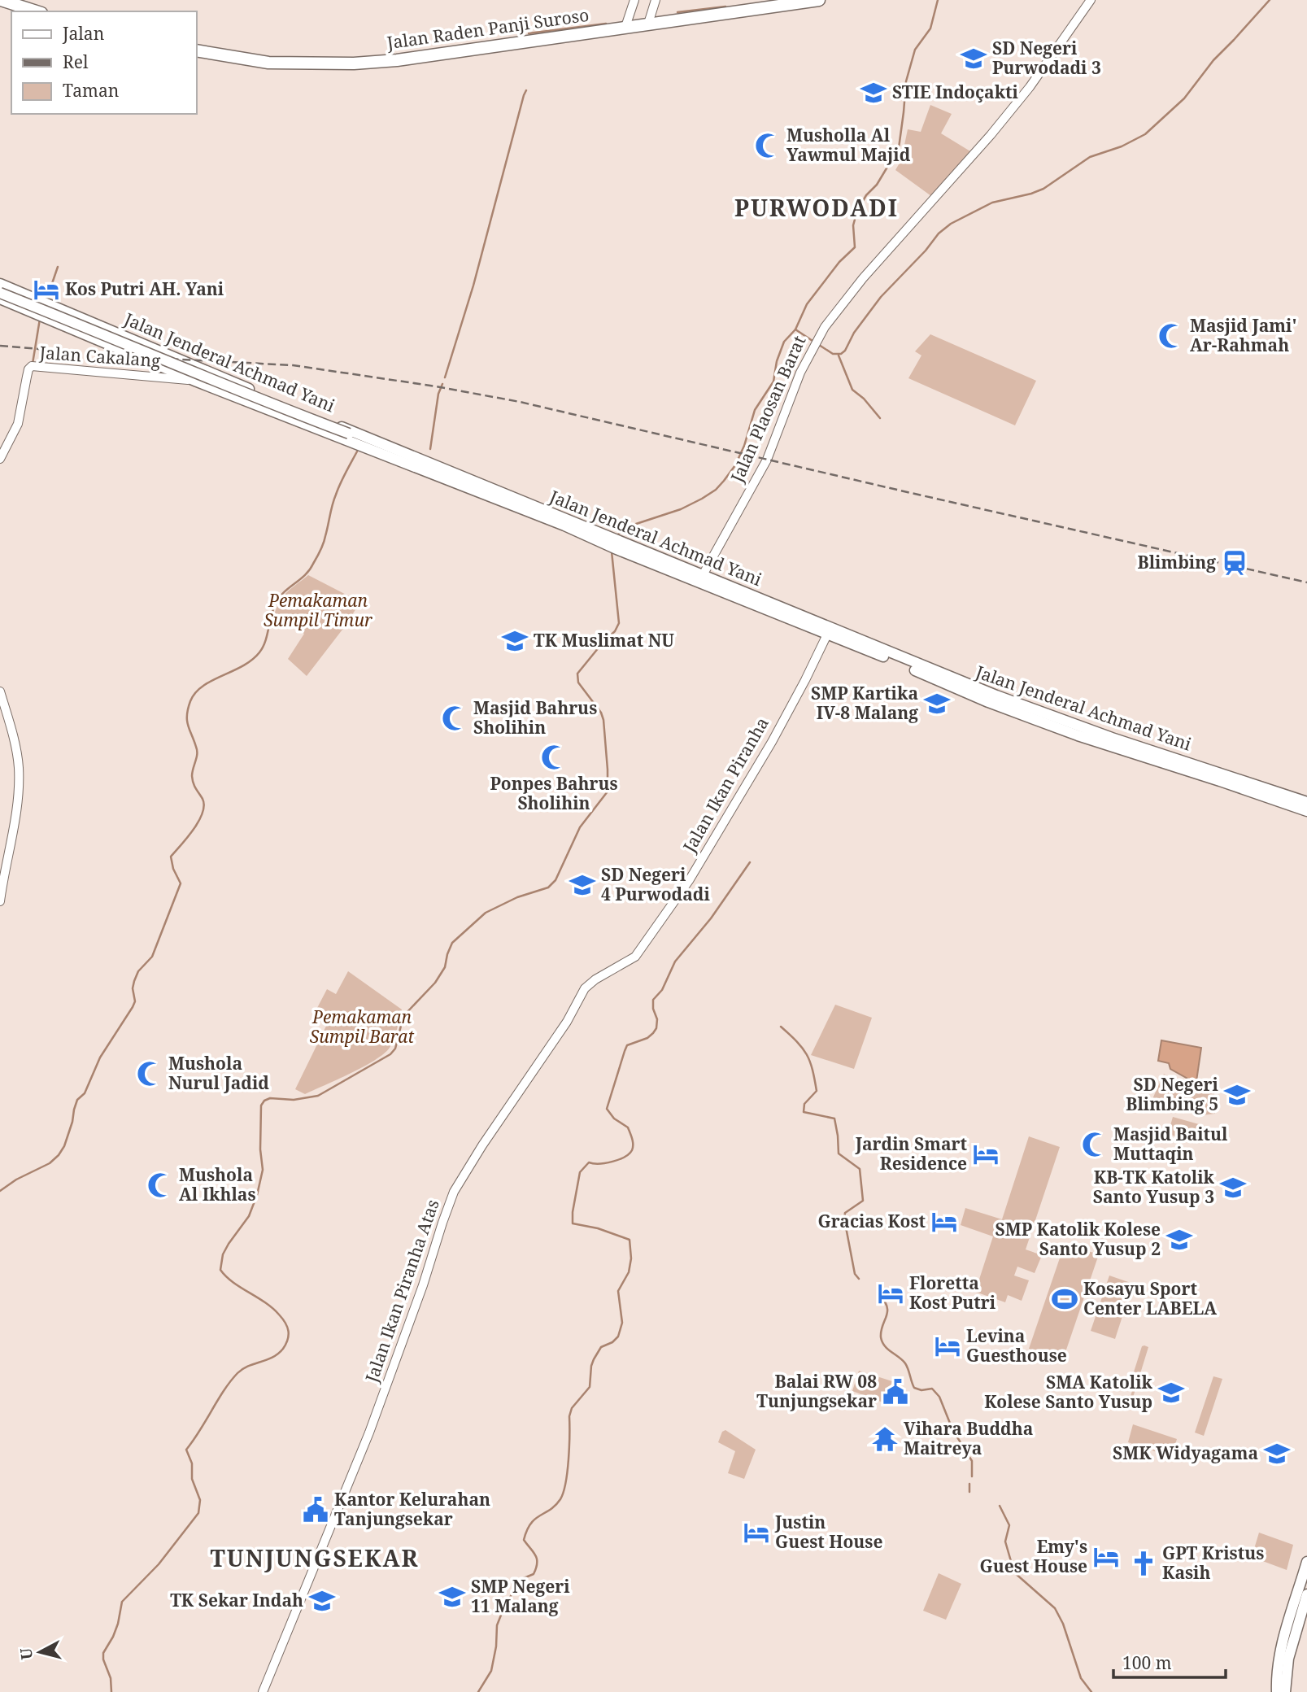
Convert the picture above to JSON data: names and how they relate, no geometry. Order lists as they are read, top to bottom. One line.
{"streets":{"highway":["Jalan Raden Panji Suroso"],"main road":["Jalan Jenderal Achmad Yani"],"street":["Jalan Cakalang","Jalan Plaosan Barat","Jalan Ikan Piranha","Jalan Ikan Piranha Atas"]},"crossings":[["Jalan Cakalang","Jalan Jenderal Achmad Yani"],["Jalan Jenderal Achmad Yani","Jalan Plaosan Barat"],["Jalan Jenderal Achmad Yani","Jalan Ikan Piranha"],["Jalan Ikan Piranha","Jalan Ikan Piranha Atas"]],"districts":["PURWODADI","TUNJUNGSEKAR"],"parks":["Pemakaman Sumpil Timur","Pemakaman Sumpil Barat"],"places":{"school or university":["SD Negeri Purwodadi 3","STIE Indoçakti","TK Muslimat NU","SMP Kartika IV-8 Malang","SD Negeri 4 Purwodadi","SD Negeri Blimbing 5","KB-TK Katolik Santo Yusup 3","SMP Katolik Kolese Santo Yusup 2","SMA Katolik Kolese Santo Yusup","SMK Widyagama","SMP Negeri 11 Malang","TK Sekar Indah"],"mosque":["Musholla Al Yawmul Majid","Masjid Jami' Ar-Rahmah","Masjid Bahrus Sholihin","Ponpes Bahrus Sholihin","Mushola Nurul Jadid","Masjid Baitul Muttaqin","Mushola Al Ikhlas"],"hotel":["Kos Putri AH. Yani","Jardin Smart Residence","Gracias Kost","Floretta Kost Putri","Levina Guesthouse","Justin Guest House","Emy's Guest House"],"station":["Blimbing"],"sports":["Kosayu Sport Center LABELA"],"public building":["Balai RW 08 Tunjungsekar","Kantor Kelurahan Tanjungsekar"],"temple":["Vihara Buddha Maitreya"],"church":["GPT Kristus Kasih"]},"legend":["Jalan","Rel","Taman"],"scale_bar":"100 m","north":"left"}
